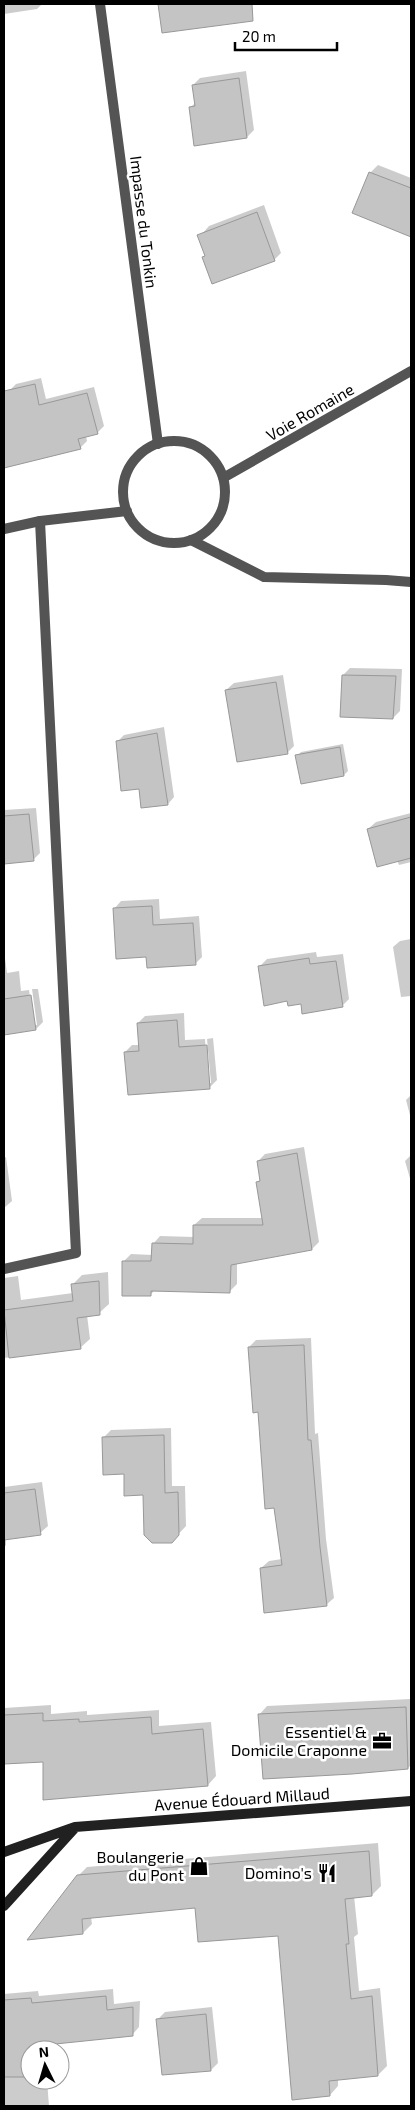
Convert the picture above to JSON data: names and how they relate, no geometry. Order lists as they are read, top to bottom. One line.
{"streets":{"main road":["Avenue Édouard Millaud"],"street":["Impasse du Tonkin","Voie Romaine"]},"crossings":[["Impasse du Tonkin","Voie Romaine"]],"places":{"office":["Essentiel & Domicile Craponne"],"shop":["Boulangerie du Pont"],"restaurant":["Domino's"]},"scale_bar":"20 m","north":"top"}
